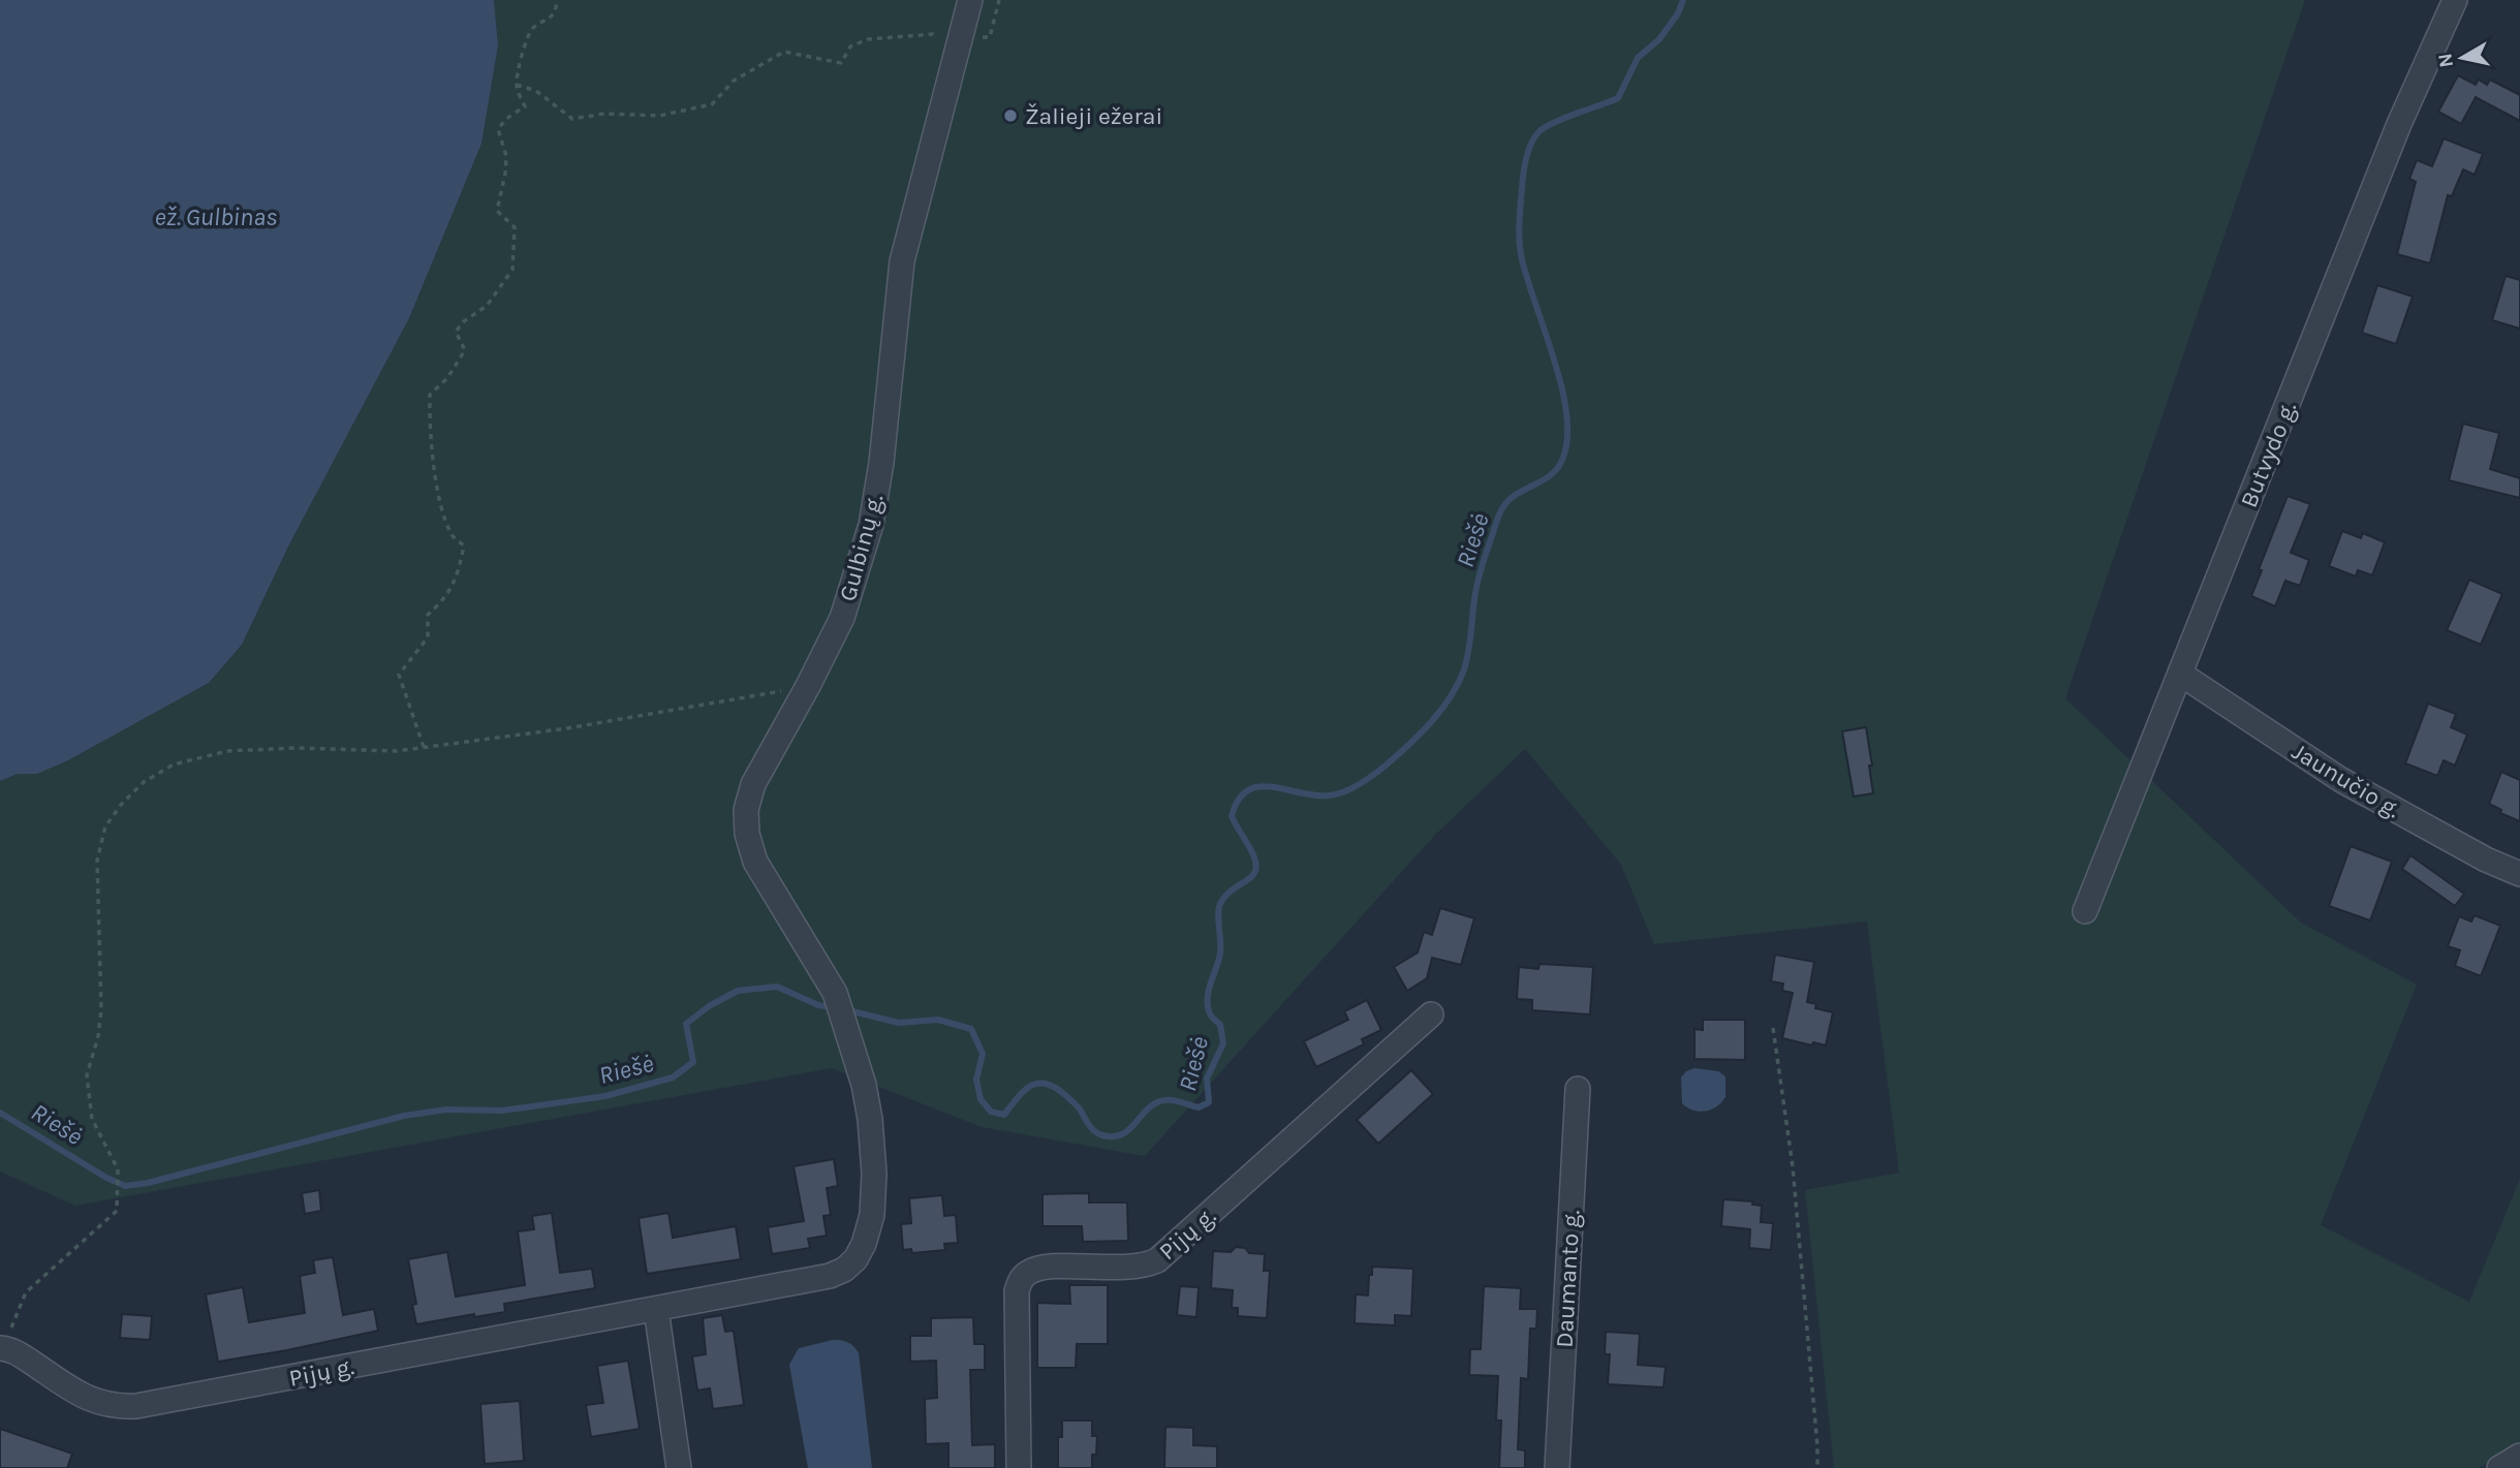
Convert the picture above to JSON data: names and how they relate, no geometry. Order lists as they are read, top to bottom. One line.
{"streets":{"street":["Butvydo g.","Gulbinų g.","Jaunučio g.","Pijų g.","Daumanto g."]},"crossings":[["Butvydo g.","Jaunučio g."],["Gulbinų g.","Pijų g."]],"water":["ež. Gulbinas","Riešė"],"places":["Žalieji ežerai"],"north":"left"}
